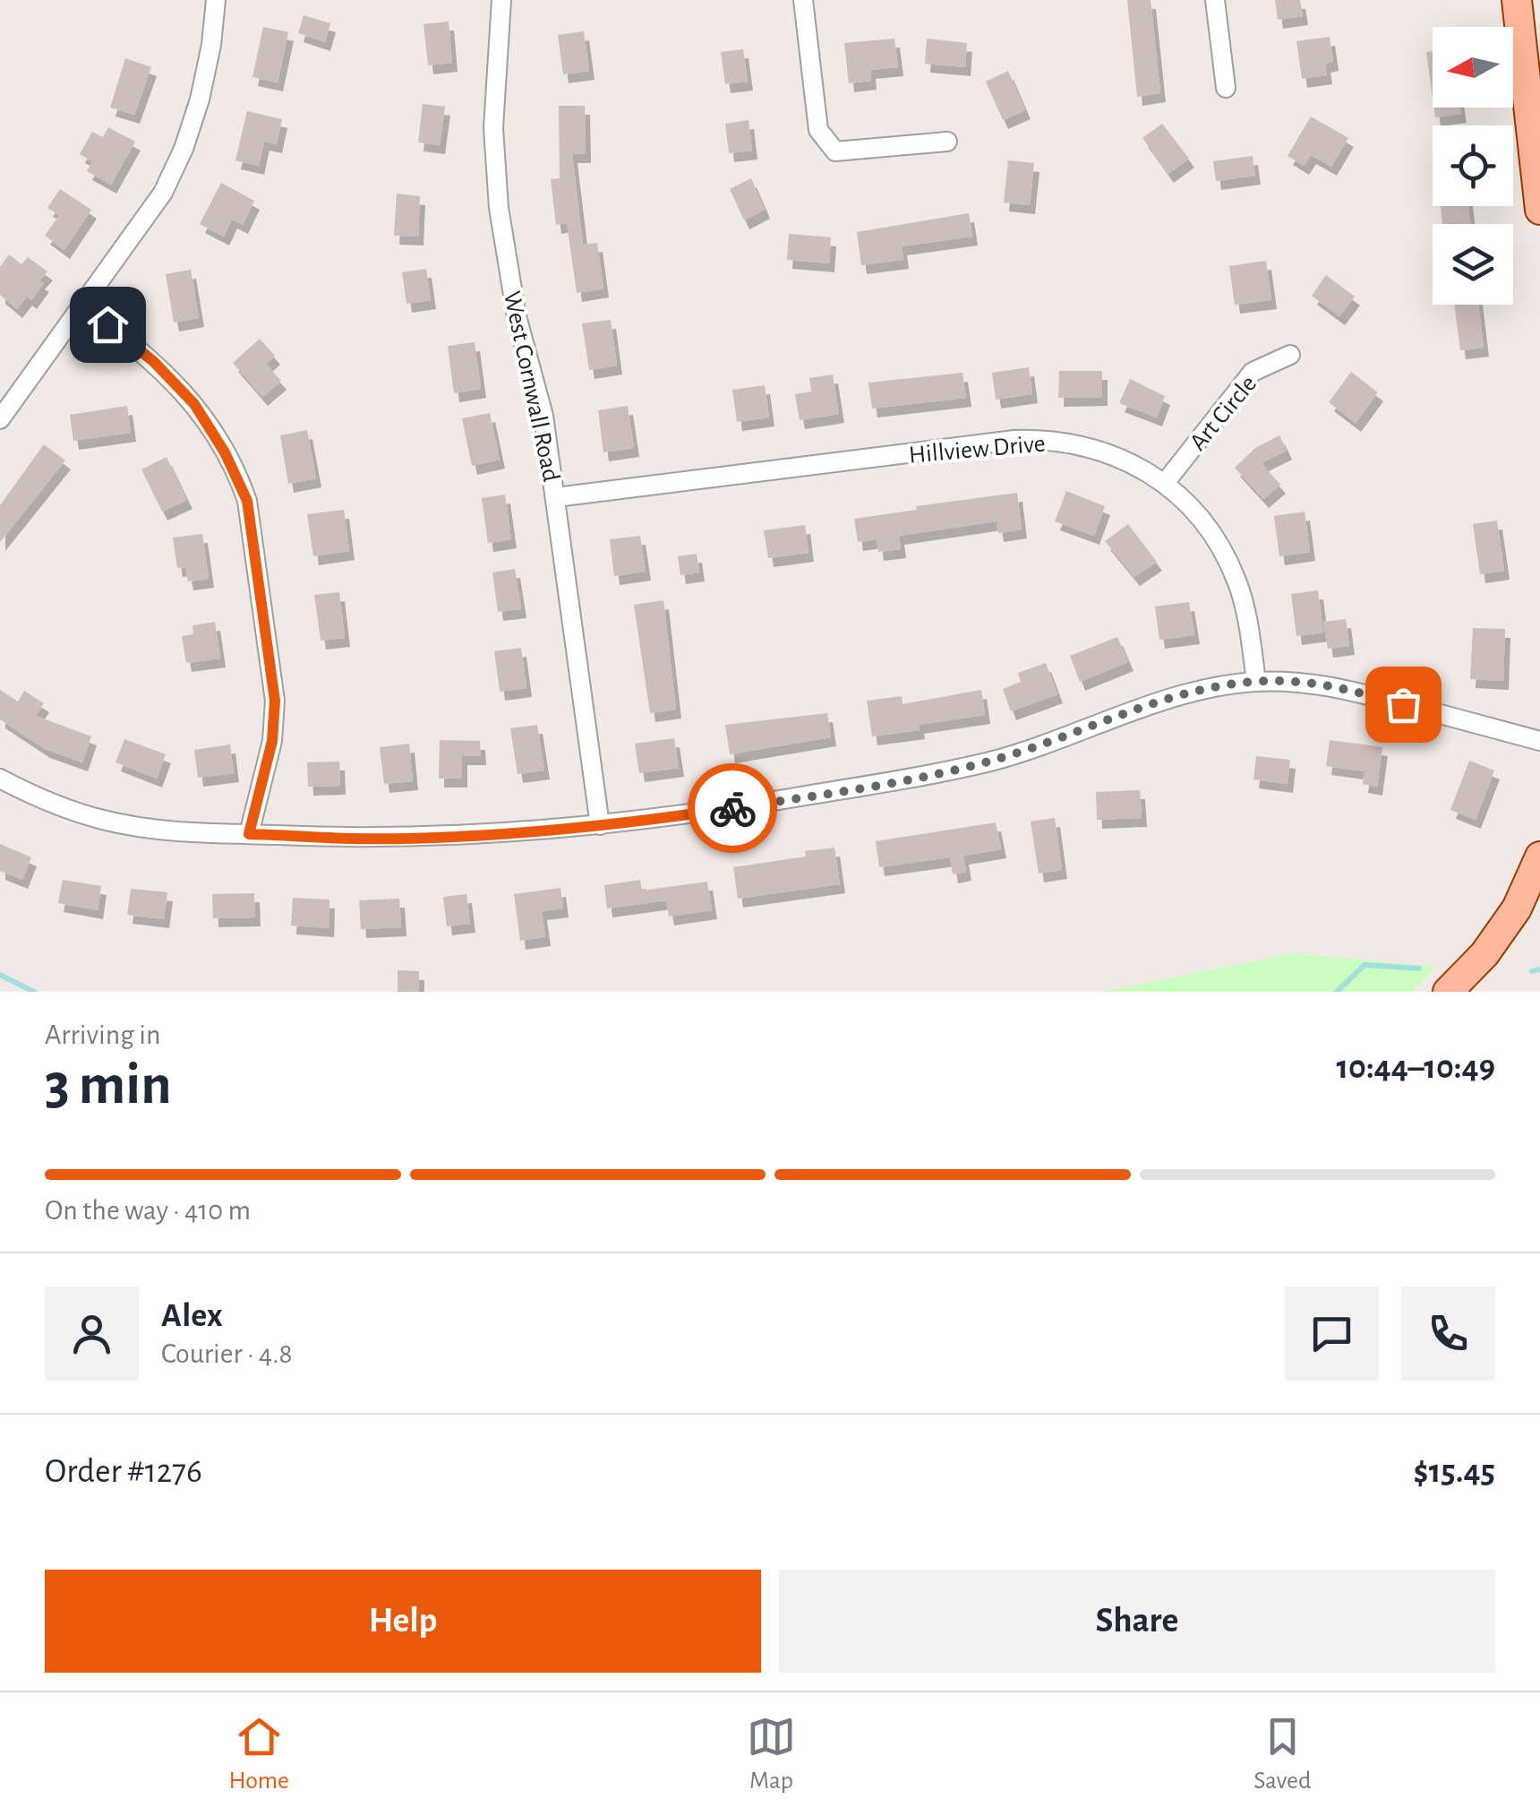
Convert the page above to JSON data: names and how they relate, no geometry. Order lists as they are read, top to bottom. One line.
{"streets":{"street":["West Cornwall Road","Art Circle","Hillview Drive"]},"crossings":[["West Cornwall Road","Hillview Drive"],["Art Circle","Hillview Drive"]],"north":"left","page":{"heading":["3 min","Arriving in","10:44–10:49"],"panel":["Alex","Courier · 4.8","Order #1276","$15.45"],"bar":"On the way · 410 m","buttons":["Help","Share"],"tabs":["Home","Map","Saved"]}}
